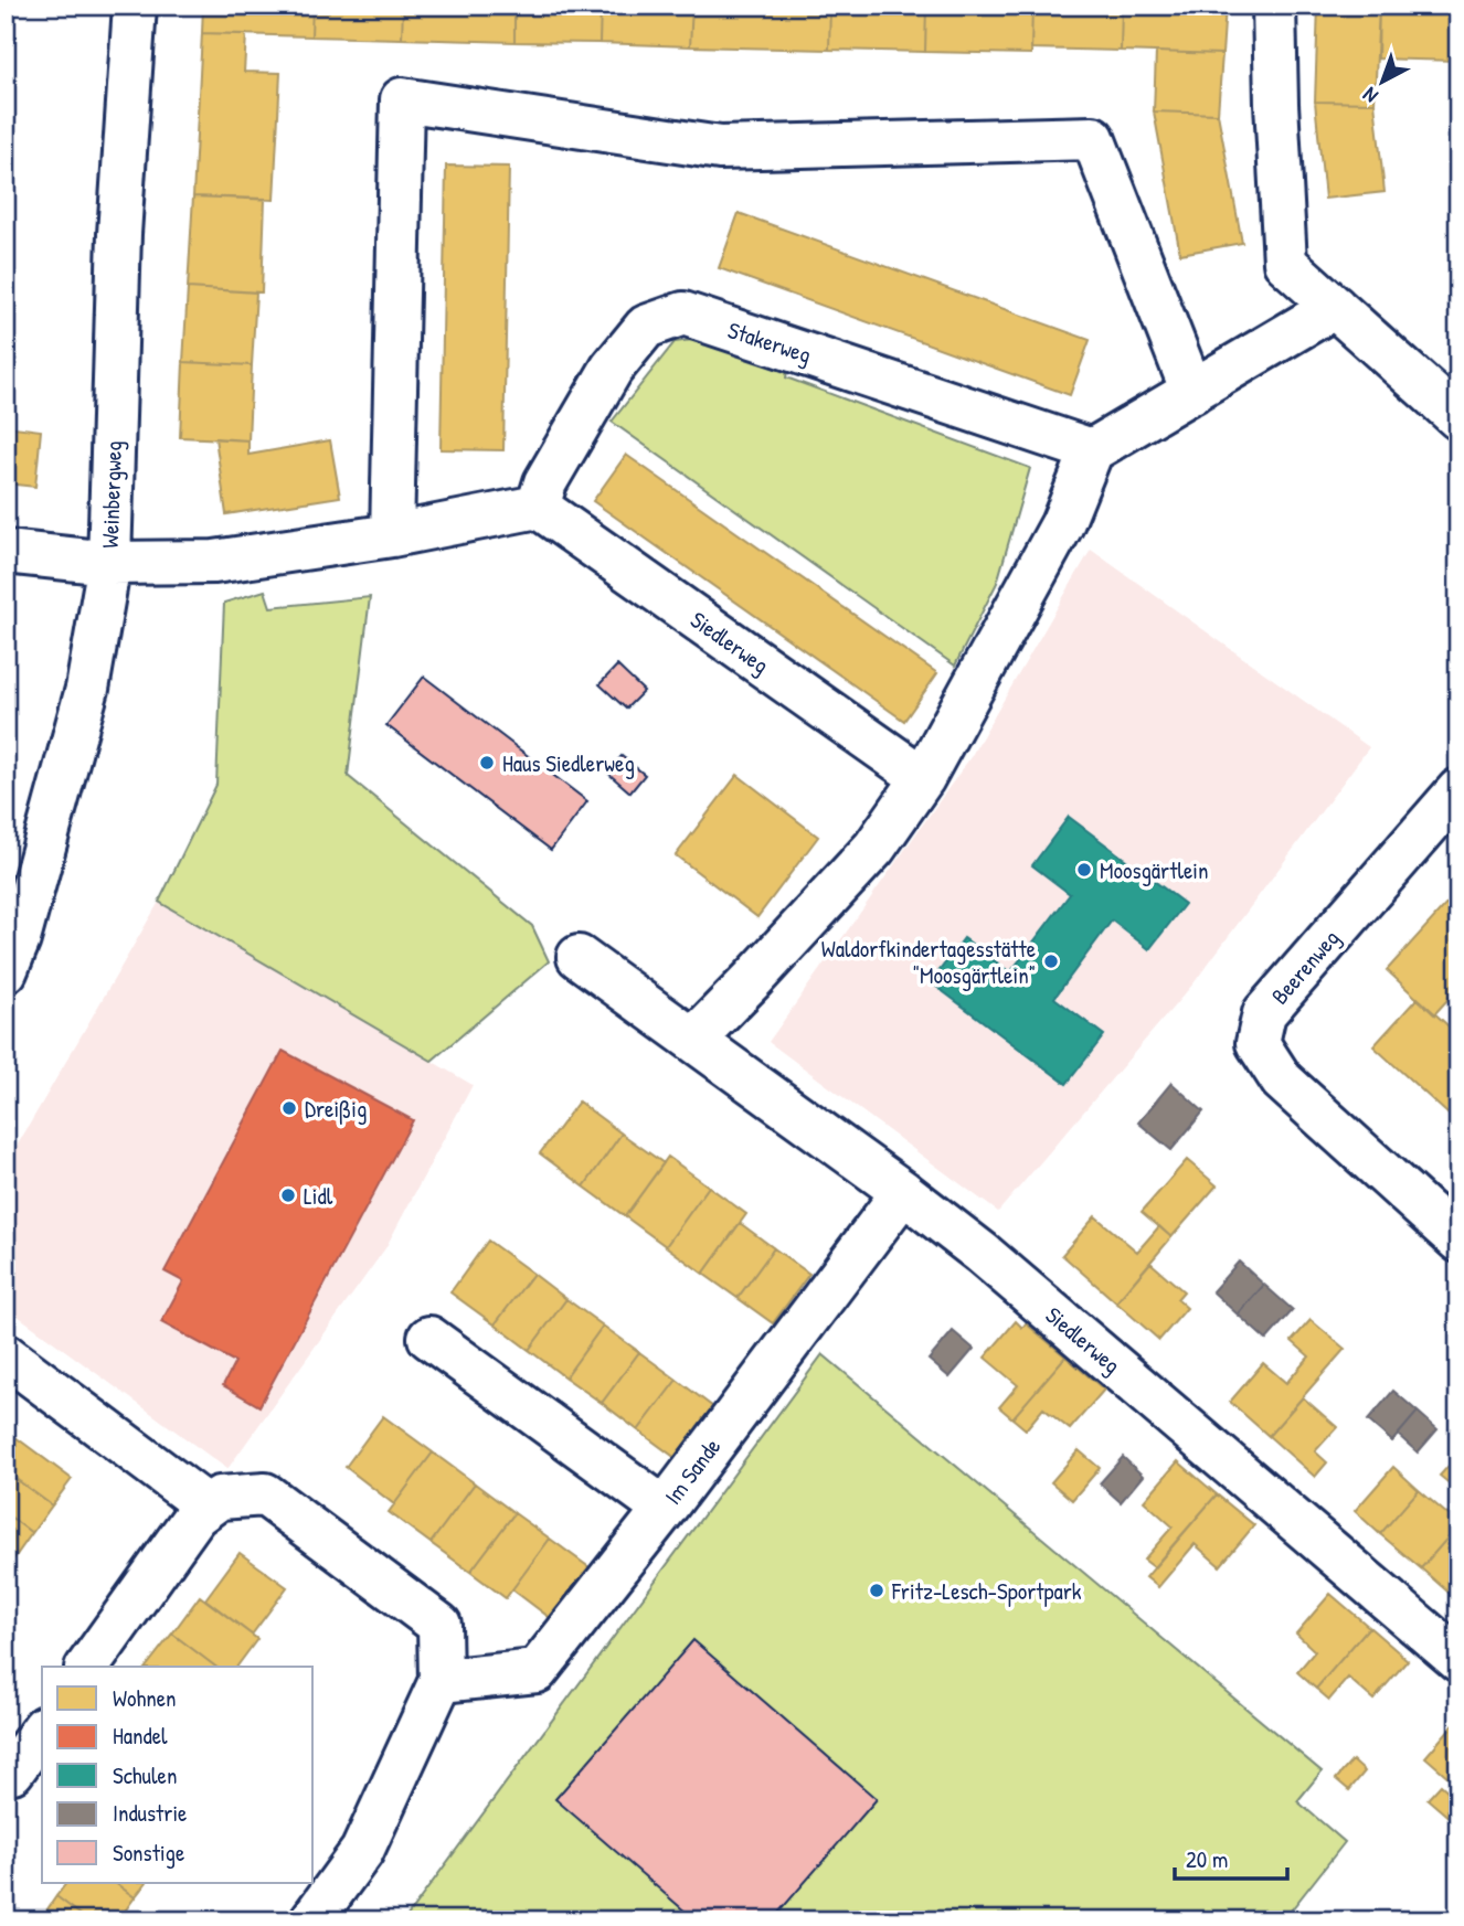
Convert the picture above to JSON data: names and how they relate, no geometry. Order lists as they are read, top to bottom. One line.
{"streets":{"street":["Stakerweg","Weinbergweg","Siedlerweg","Beerenweg","Im Sande"]},"crossings":[["Stakerweg","Siedlerweg"],["Siedlerweg","Im Sande"]],"places":["Haus Siedlerweg","Moosgärtlein","Waldorfkindertagesstätte \"Moosgärtlein\"","Dreißig","Lidl","Fritz-Lesch-Sportpark"],"legend":["Wohnen","Handel","Schulen","Industrie","Sonstige"],"scale_bar":"20 m","north":"bottom left"}
